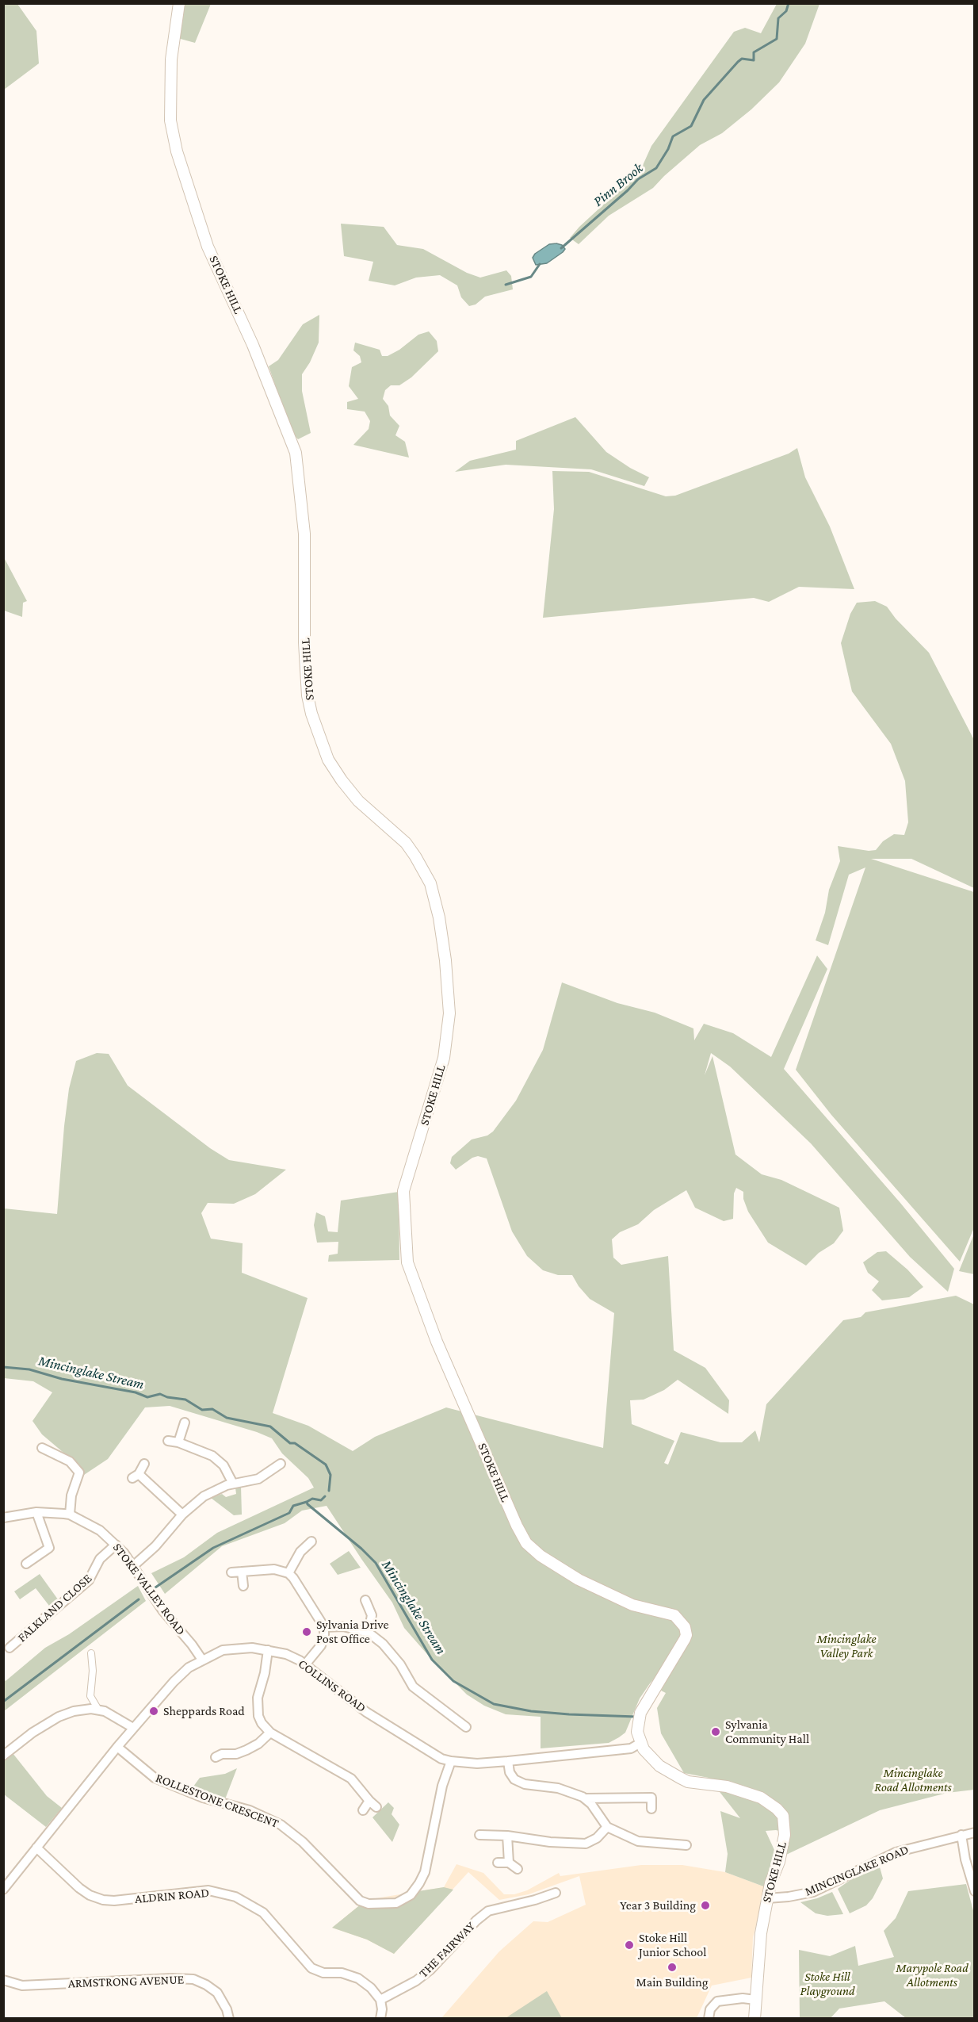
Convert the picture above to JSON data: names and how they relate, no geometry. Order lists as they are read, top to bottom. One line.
{"streets":{"street":["STOKE HILL","STOKE VALLEY ROAD","FALKLAND CLOSE","COLLINS ROAD","ROLLESTONE CRESCENT","MINCINGLAKE ROAD","ALDRIN ROAD","THE FAIRWAY","ARMSTRONG AVENUE"]},"crossings":[["STOKE HILL","COLLINS ROAD"],["STOKE HILL","MINCINGLAKE ROAD"],["STOKE VALLEY ROAD","FALKLAND CLOSE"],["STOKE VALLEY ROAD","COLLINS ROAD"],["COLLINS ROAD","ROLLESTONE CRESCENT"],["COLLINS ROAD","ALDRIN ROAD"],["ALDRIN ROAD","THE FAIRWAY"]],"water":["Pinn Brook","Mincinglake Stream"],"parks":["Mincinglake Valley Park","Mincinglake Road Allotments","Marypole Road Allotments","Stoke Hill Playground"],"places":["Sylvania Drive Post Office","Sheppards Road","Sylvania Community Hall","Year 3 Building","Stoke Hill Junior School","Main Building"]}
